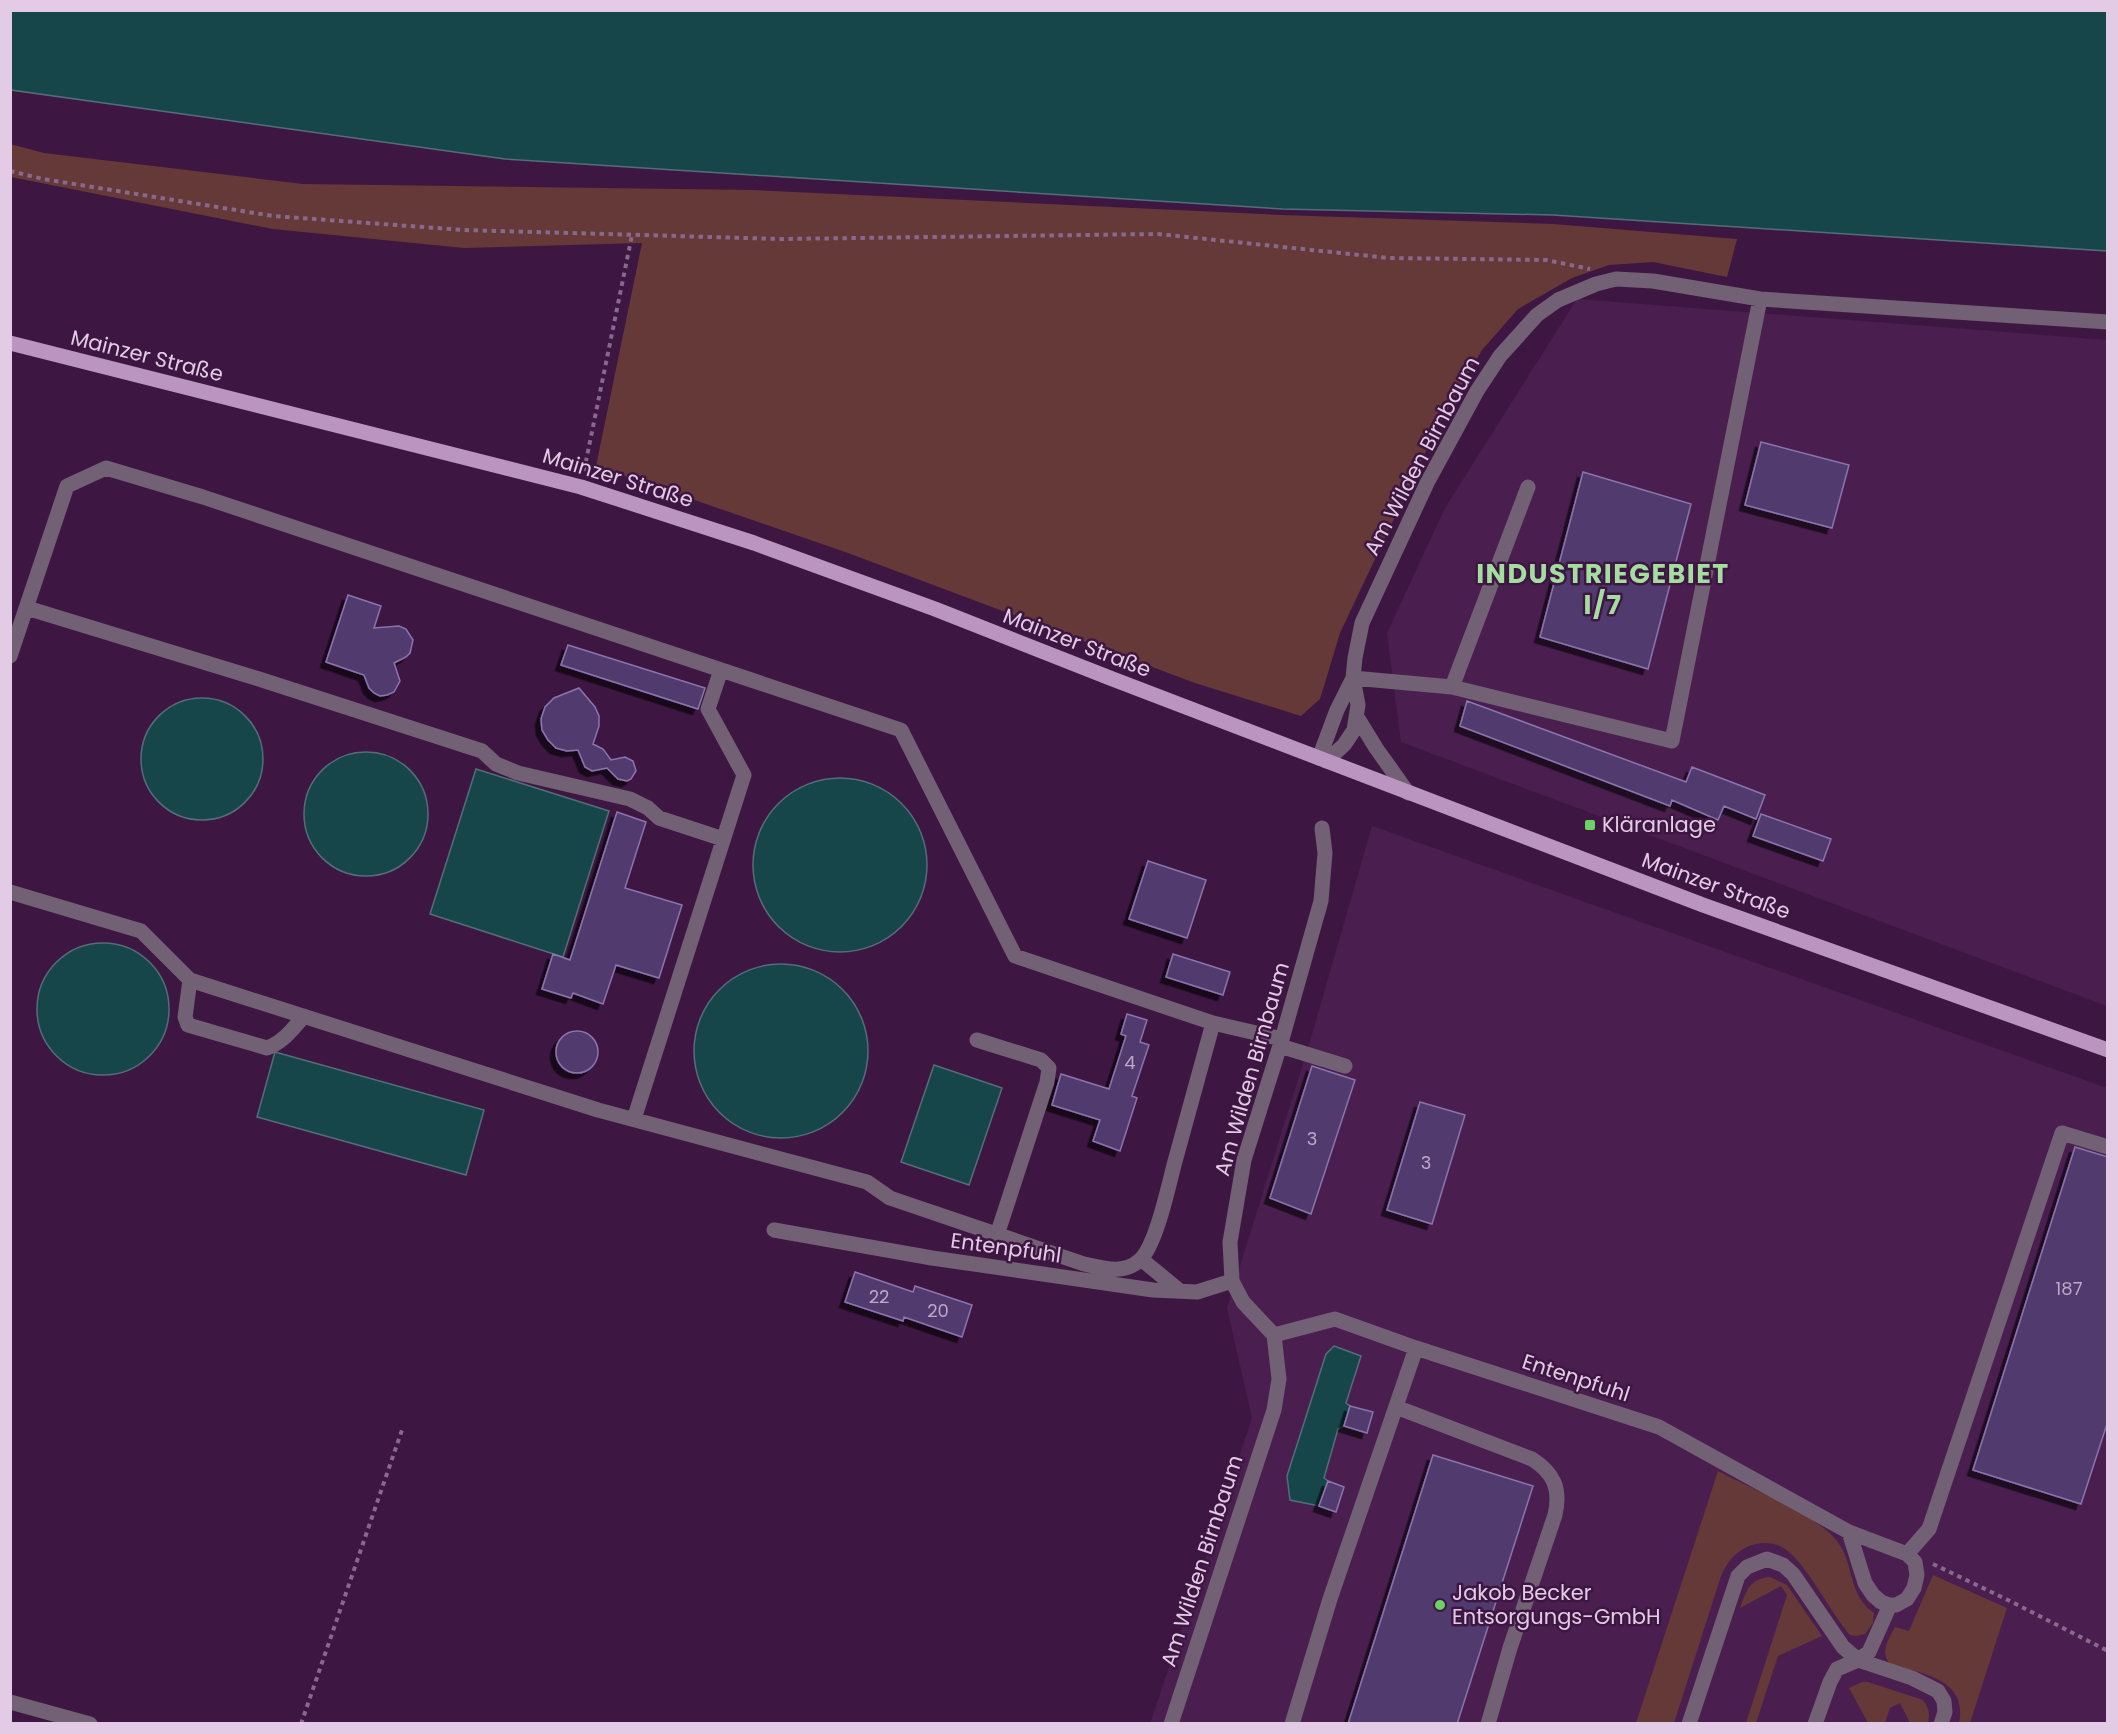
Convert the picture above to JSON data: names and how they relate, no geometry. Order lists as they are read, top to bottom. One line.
{"streets":{"main road":["Mainzer Straße"],"street":["Am Wilden Birnbaum","Entenpfuhl"]},"crossings":[["Mainzer Straße","Am Wilden Birnbaum"],["Am Wilden Birnbaum","Entenpfuhl"]],"districts":["INDUSTRIEGEBIET I/7"],"places":{"transit":["Kläranlage"],"other":["Jakob Becker Entsorgungs-GmbH"]},"house_numbers":["4","3","3","187","22","20"]}
